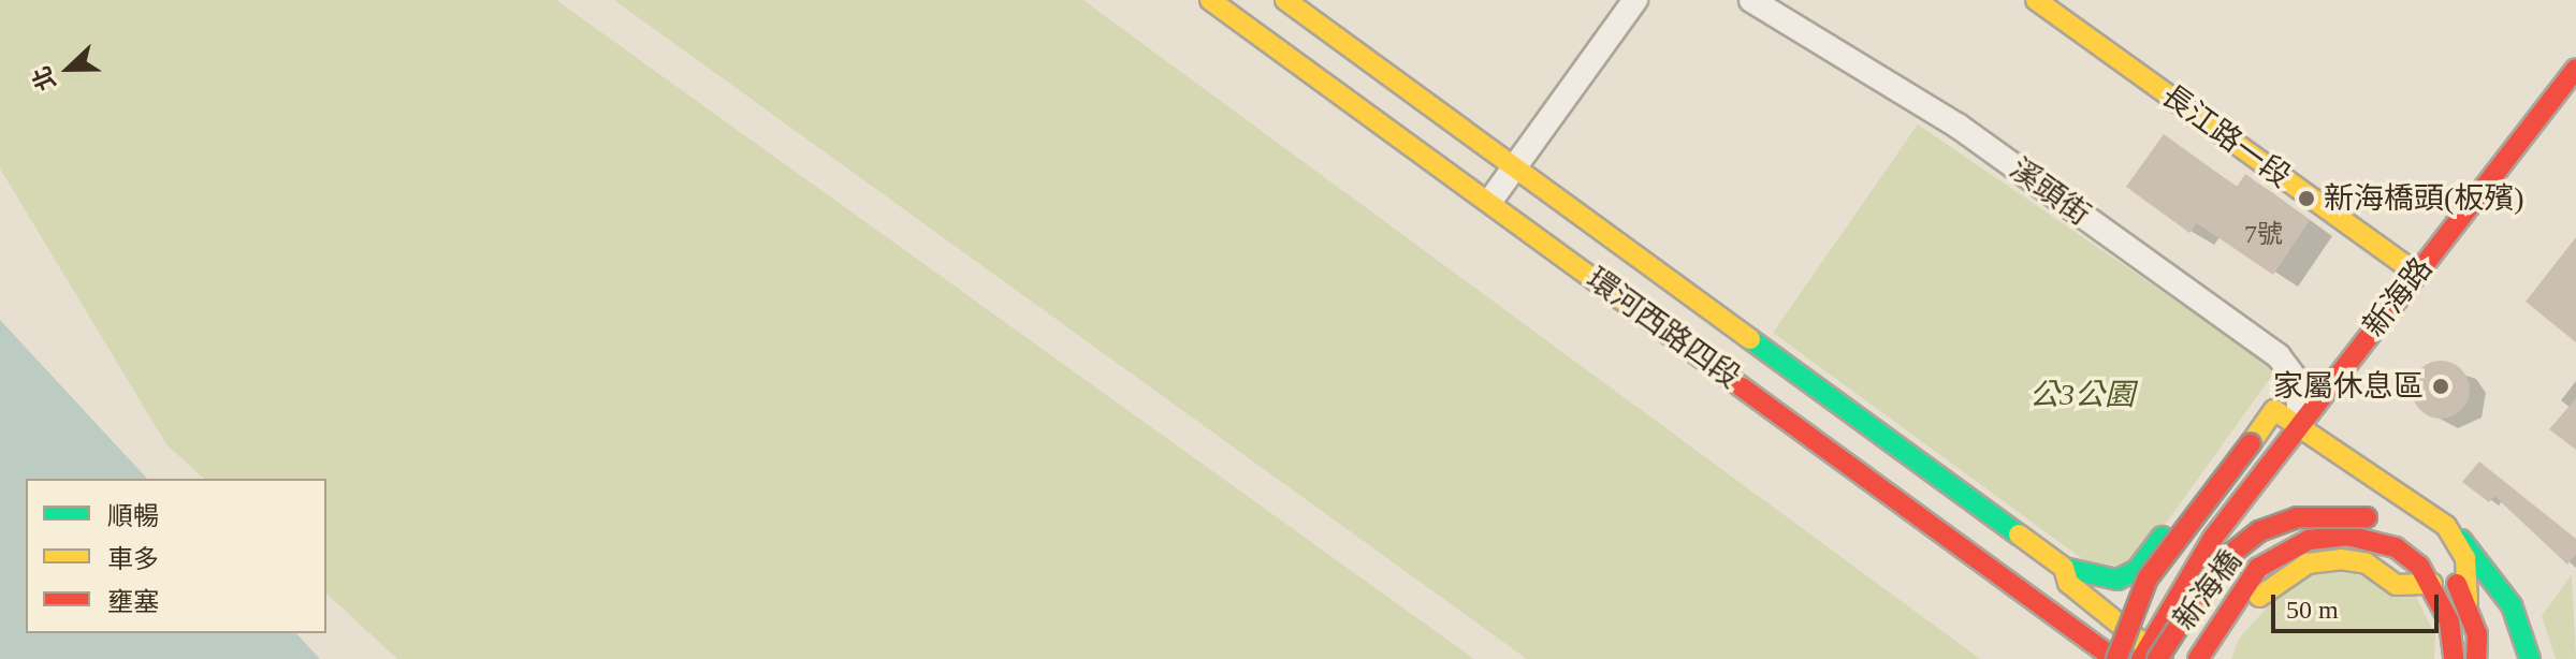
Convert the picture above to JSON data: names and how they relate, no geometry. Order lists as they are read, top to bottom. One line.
{"streets":{"street":["長江路一段","溪頭街","新海路","環河西路四段","新海橋"]},"crossings":[["長江路一段","新海路"],["溪頭街","新海路"],["新海路","環河西路四段"],["新海路","新海橋"],["環河西路四段","新海橋"]],"parks":["公3公園"],"places":["新海橋頭(板殯)","家屬休息區"],"house_numbers":["7號"],"legend":["順暢","車多","壅塞"],"scale_bar":"50 m","north":"left"}
